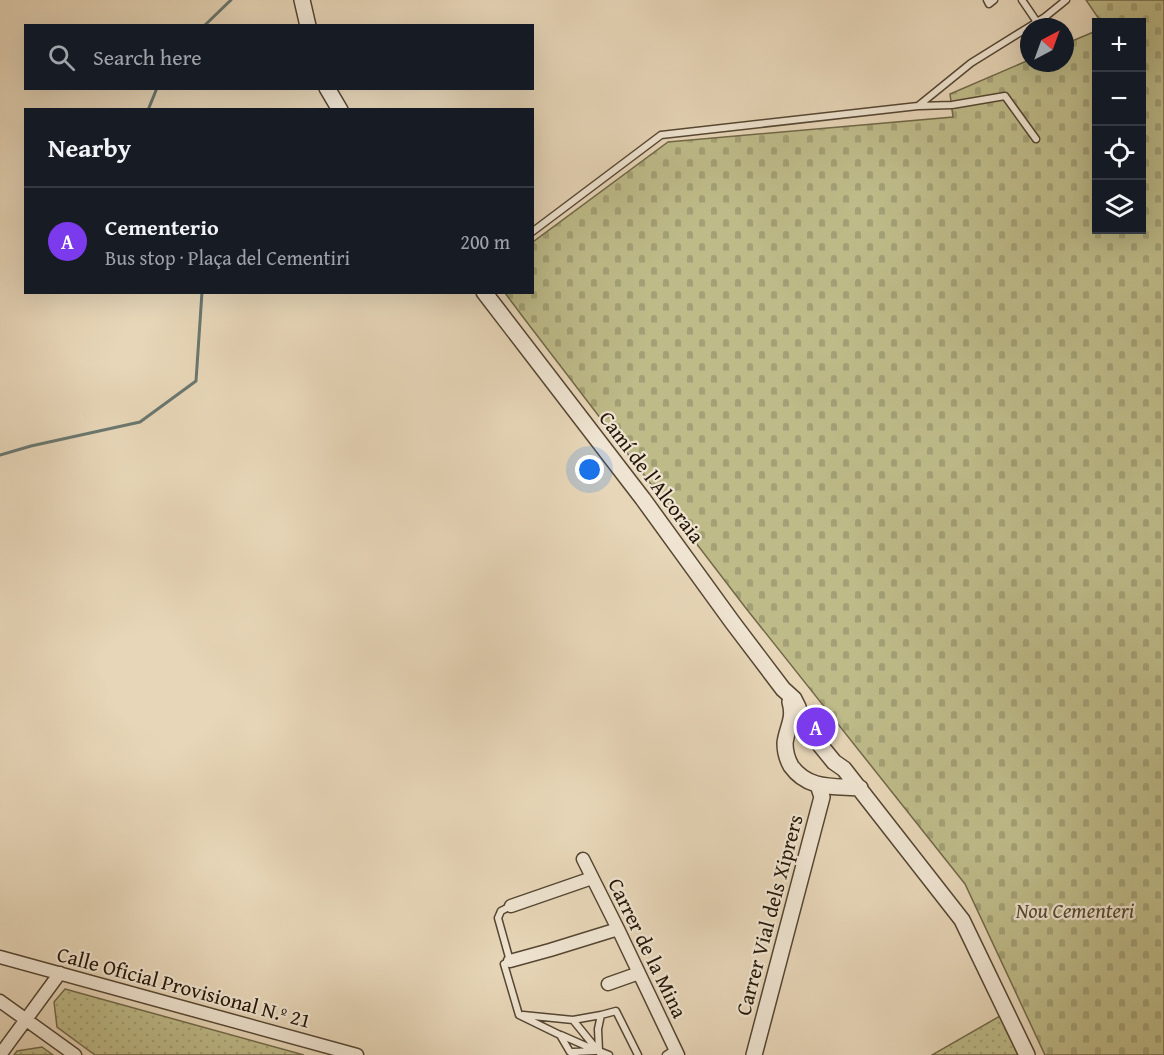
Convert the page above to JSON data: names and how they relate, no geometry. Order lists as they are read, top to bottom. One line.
{"streets":{"street":["Camí de l'Alcoraia","Carrer Vial dels Xiprers","Carrer de la Mina","Calle Oficial Provisional N.º 21"]},"parks":["Nou Cementeri"],"north":"top right","page":{"map_buttons":["+","−"],"search":"Search here","heading":"Nearby","list":[{"mark":"A","name":"Cementerio","note":"Bus stop · Plaça del Cementiri","value":"200 m"}],"pins":"A"}}
